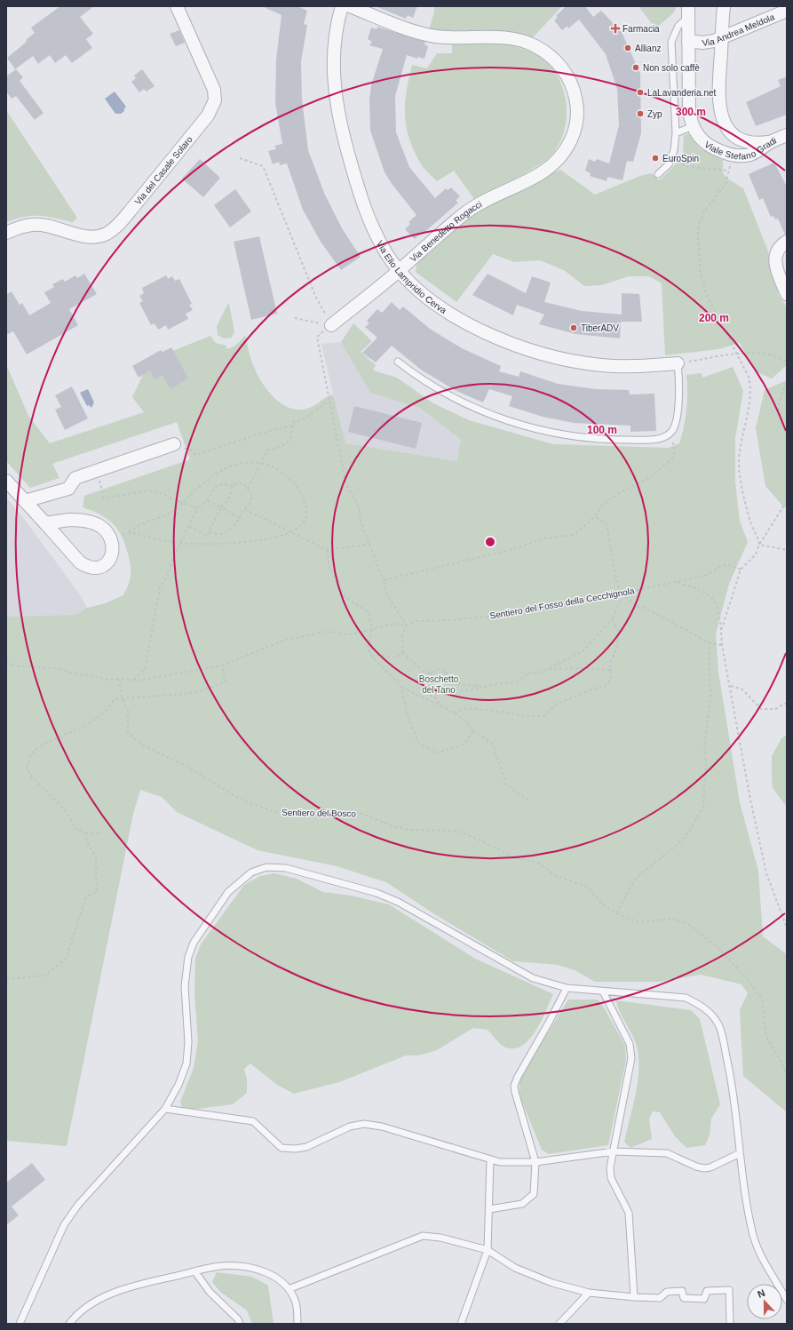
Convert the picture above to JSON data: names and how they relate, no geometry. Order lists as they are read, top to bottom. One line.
{"streets":{"street":["Via Andrea Meldola","Viale Stefano Gradi","Via del Casale Solaro","Via Benedetto Rogacci","Via Elio Lampridio Cerva"],"path":["Sentiero del Fosso della Cecchignola","Sentiero del Bosco"]},"crossings":[["Via Andrea Meldola","Viale Stefano Gradi"],["Via Benedetto Rogacci","Via Elio Lampridio Cerva"],["Sentiero del Fosso della Cecchignola","Sentiero del Bosco"]],"parks":["Boschetto del Tano"],"places":{"health":["Farmacia"],"other":["Allianz","Non solo caffè","LaLavanderia.net","Zyp","EuroSpin","TiberADV"]},"north":"top","rings":["300 m","200 m","100 m"]}
